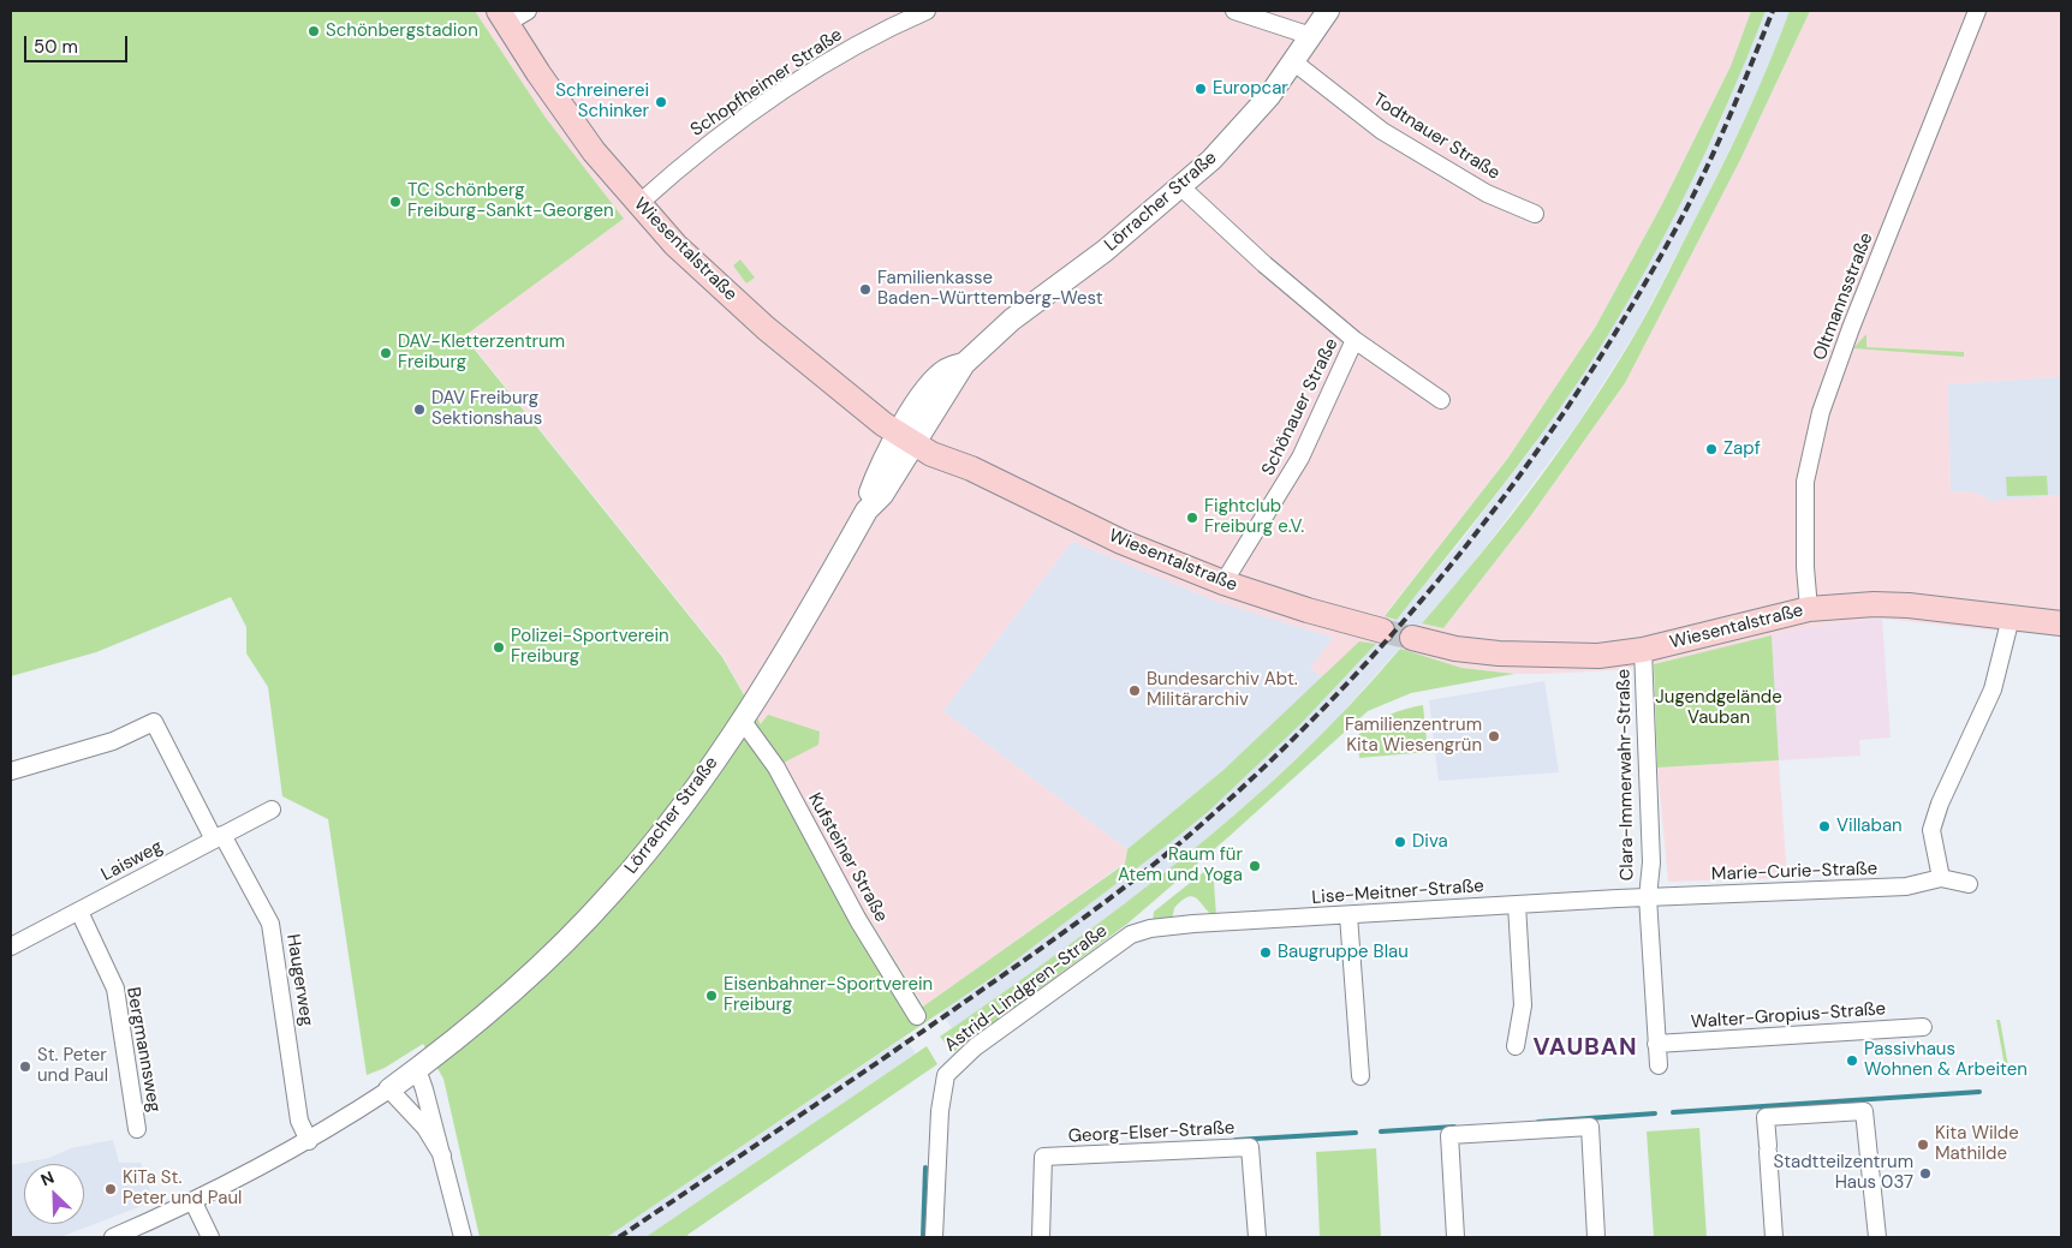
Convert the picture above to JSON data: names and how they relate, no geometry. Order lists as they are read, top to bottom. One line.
{"streets":{"main road":["Wiesentalstraße"],"street":["Schopfheimer Straße","Todtnauer Straße","Lörracher Straße","Oltmannsstraße","Schönauer Straße","Clara-Immerwahr-Straße","Kufsteiner Straße","Laisweg","Marie-Curie-Straße","Lise-Meitner-Straße","Haugerweg","Astrid-Lindgren-Straße","Walter-Gropius-Straße","Bergmannsweg","Georg-Elser-Straße"]},"crossings":[["Schopfheimer Straße","Wiesentalstraße"],["Todtnauer Straße","Lörracher Straße"],["Lörracher Straße","Wiesentalstraße"],["Lörracher Straße","Schönauer Straße"],["Lörracher Straße","Kufsteiner Straße"],["Wiesentalstraße","Oltmannsstraße"],["Wiesentalstraße","Schönauer Straße"],["Wiesentalstraße","Clara-Immerwahr-Straße"],["Clara-Immerwahr-Straße","Marie-Curie-Straße"],["Clara-Immerwahr-Straße","Lise-Meitner-Straße"],["Laisweg","Haugerweg"],["Laisweg","Bergmannsweg"],["Marie-Curie-Straße","Lise-Meitner-Straße"],["Lise-Meitner-Straße","Astrid-Lindgren-Straße"]],"districts":["VAUBAN"],"parks":["Jugendgelände Vauban"],"places":["Schönbergstadion","Europcar","Schreinerei Schinker","TC Schönberg Freiburg-Sankt-Georgen","Familienkasse Baden-Württemberg-West","DAV-Kletterzentrum Freiburg","DAV Freiburg Sektionshaus","Zapf","Fightclub Freiburg e.V.","Polizei-Sportverein Freiburg","Bundesarchiv Abt. Militärarchiv","Familienzentrum Kita Wiesengrün","Villaban","Diva","Raum für Atem und Yoga","Baugruppe Blau","Eisenbahner-Sportverein Freiburg","Passivhaus Wohnen & Arbeiten","St. Peter und Paul","Kita Wilde Mathilde","Stadtteilzentrum Haus 037","KiTa St. Peter und Paul"],"scale_bar":"50 m","north":"top left"}
